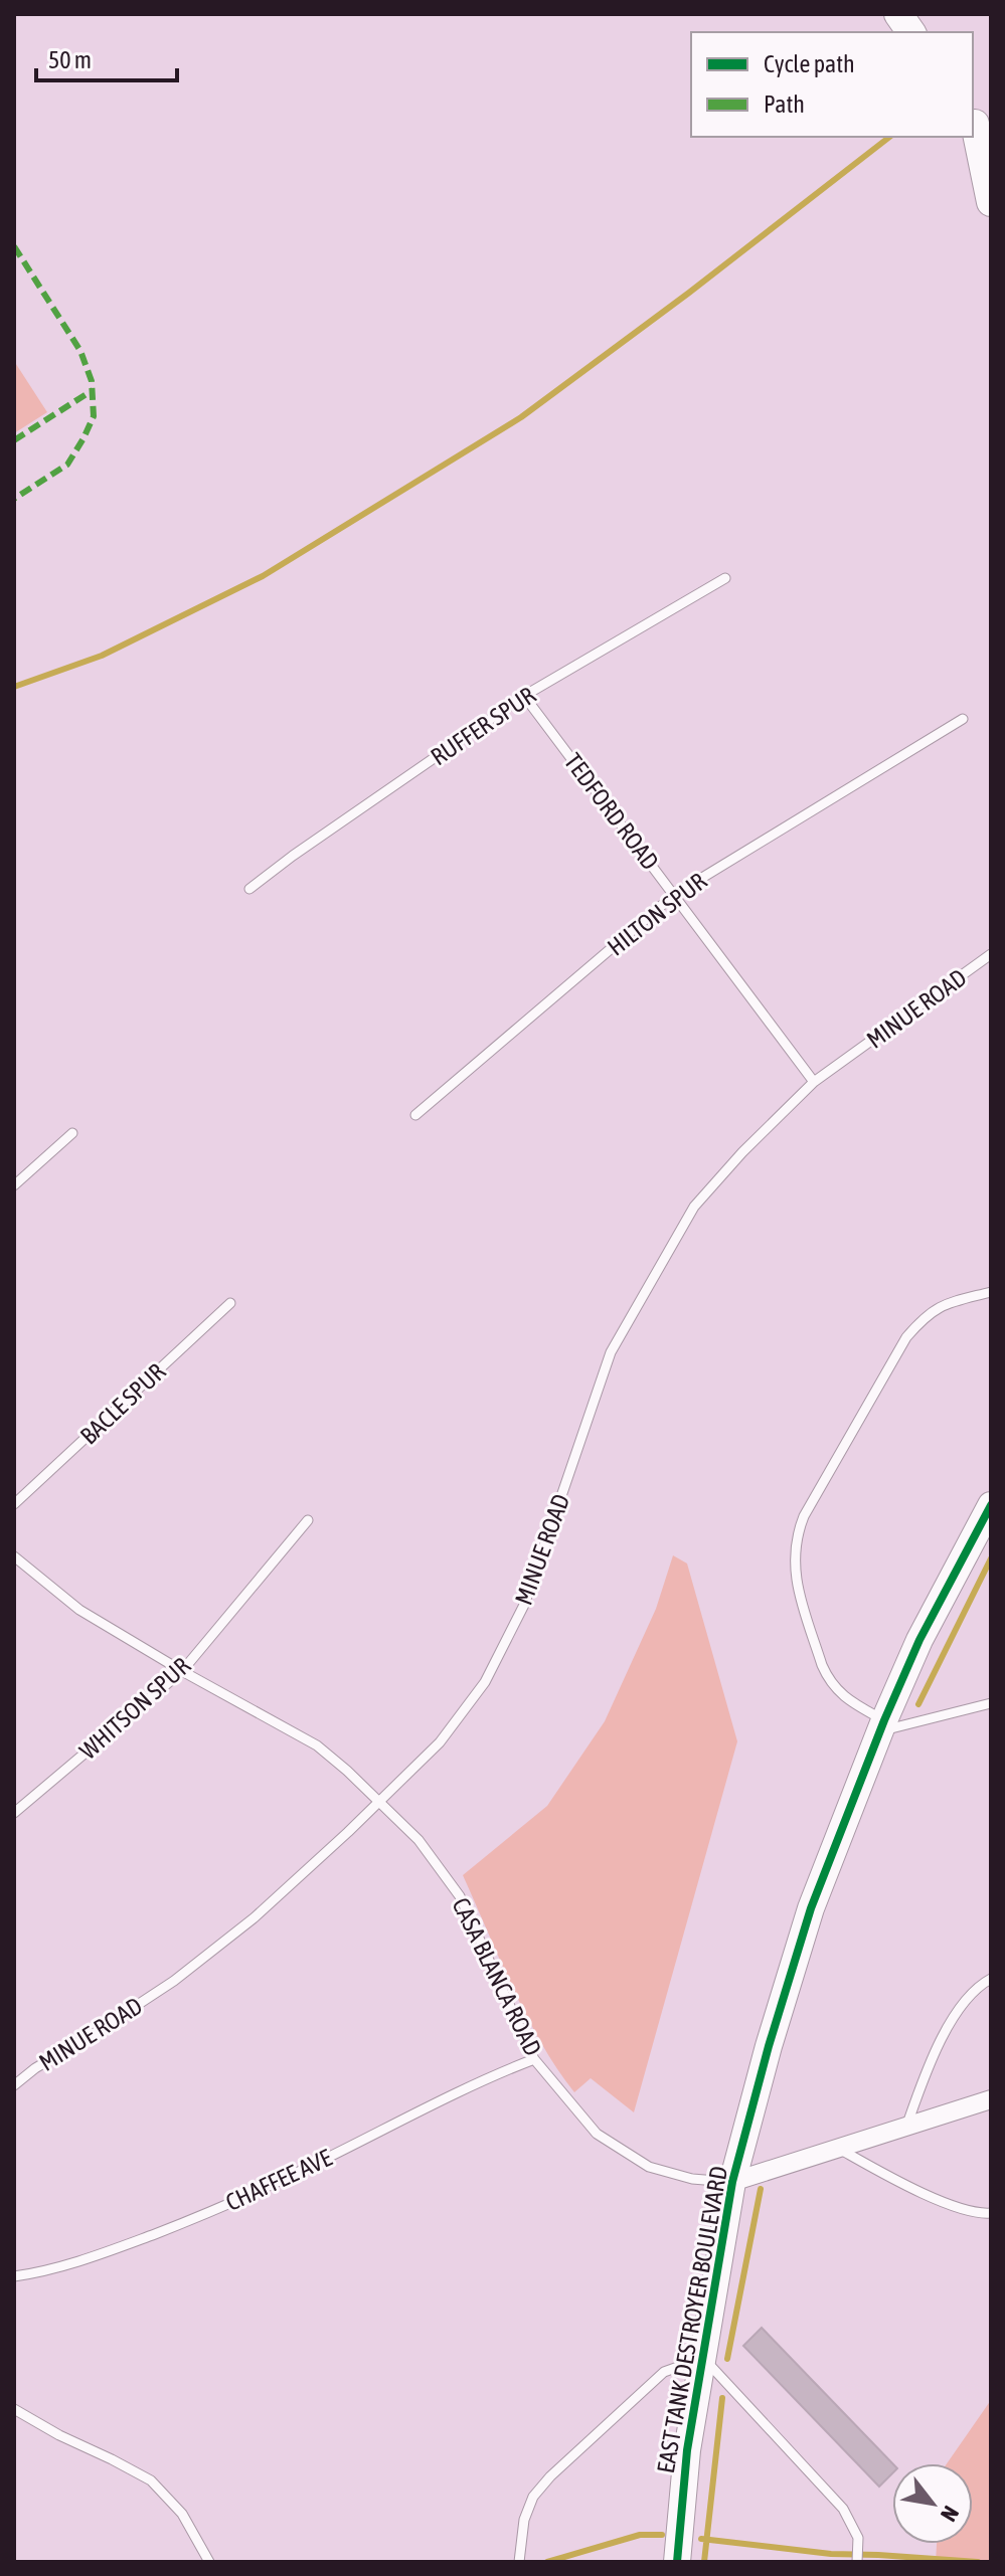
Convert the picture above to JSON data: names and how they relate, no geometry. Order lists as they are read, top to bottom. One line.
{"streets":{"street":["CASA BLANCA ROAD","EAST TANK DESTROYER BOULEVARD"],"lane":["RUFFER SPUR","TEDFORD ROAD","HILTON SPUR","MINUE ROAD","BACLE SPUR","WHITSON SPUR","CHAFFEE AVE"]},"crossings":[["RUFFER SPUR","TEDFORD ROAD"],["TEDFORD ROAD","HILTON SPUR"],["TEDFORD ROAD","MINUE ROAD"],["MINUE ROAD","CASA BLANCA ROAD"],["WHITSON SPUR","CASA BLANCA ROAD"],["CASA BLANCA ROAD","CHAFFEE AVE"],["CASA BLANCA ROAD","EAST TANK DESTROYER BOULEVARD"]],"legend":["Cycle path","Path"],"scale_bar":"50 m","north":"bottom right"}
